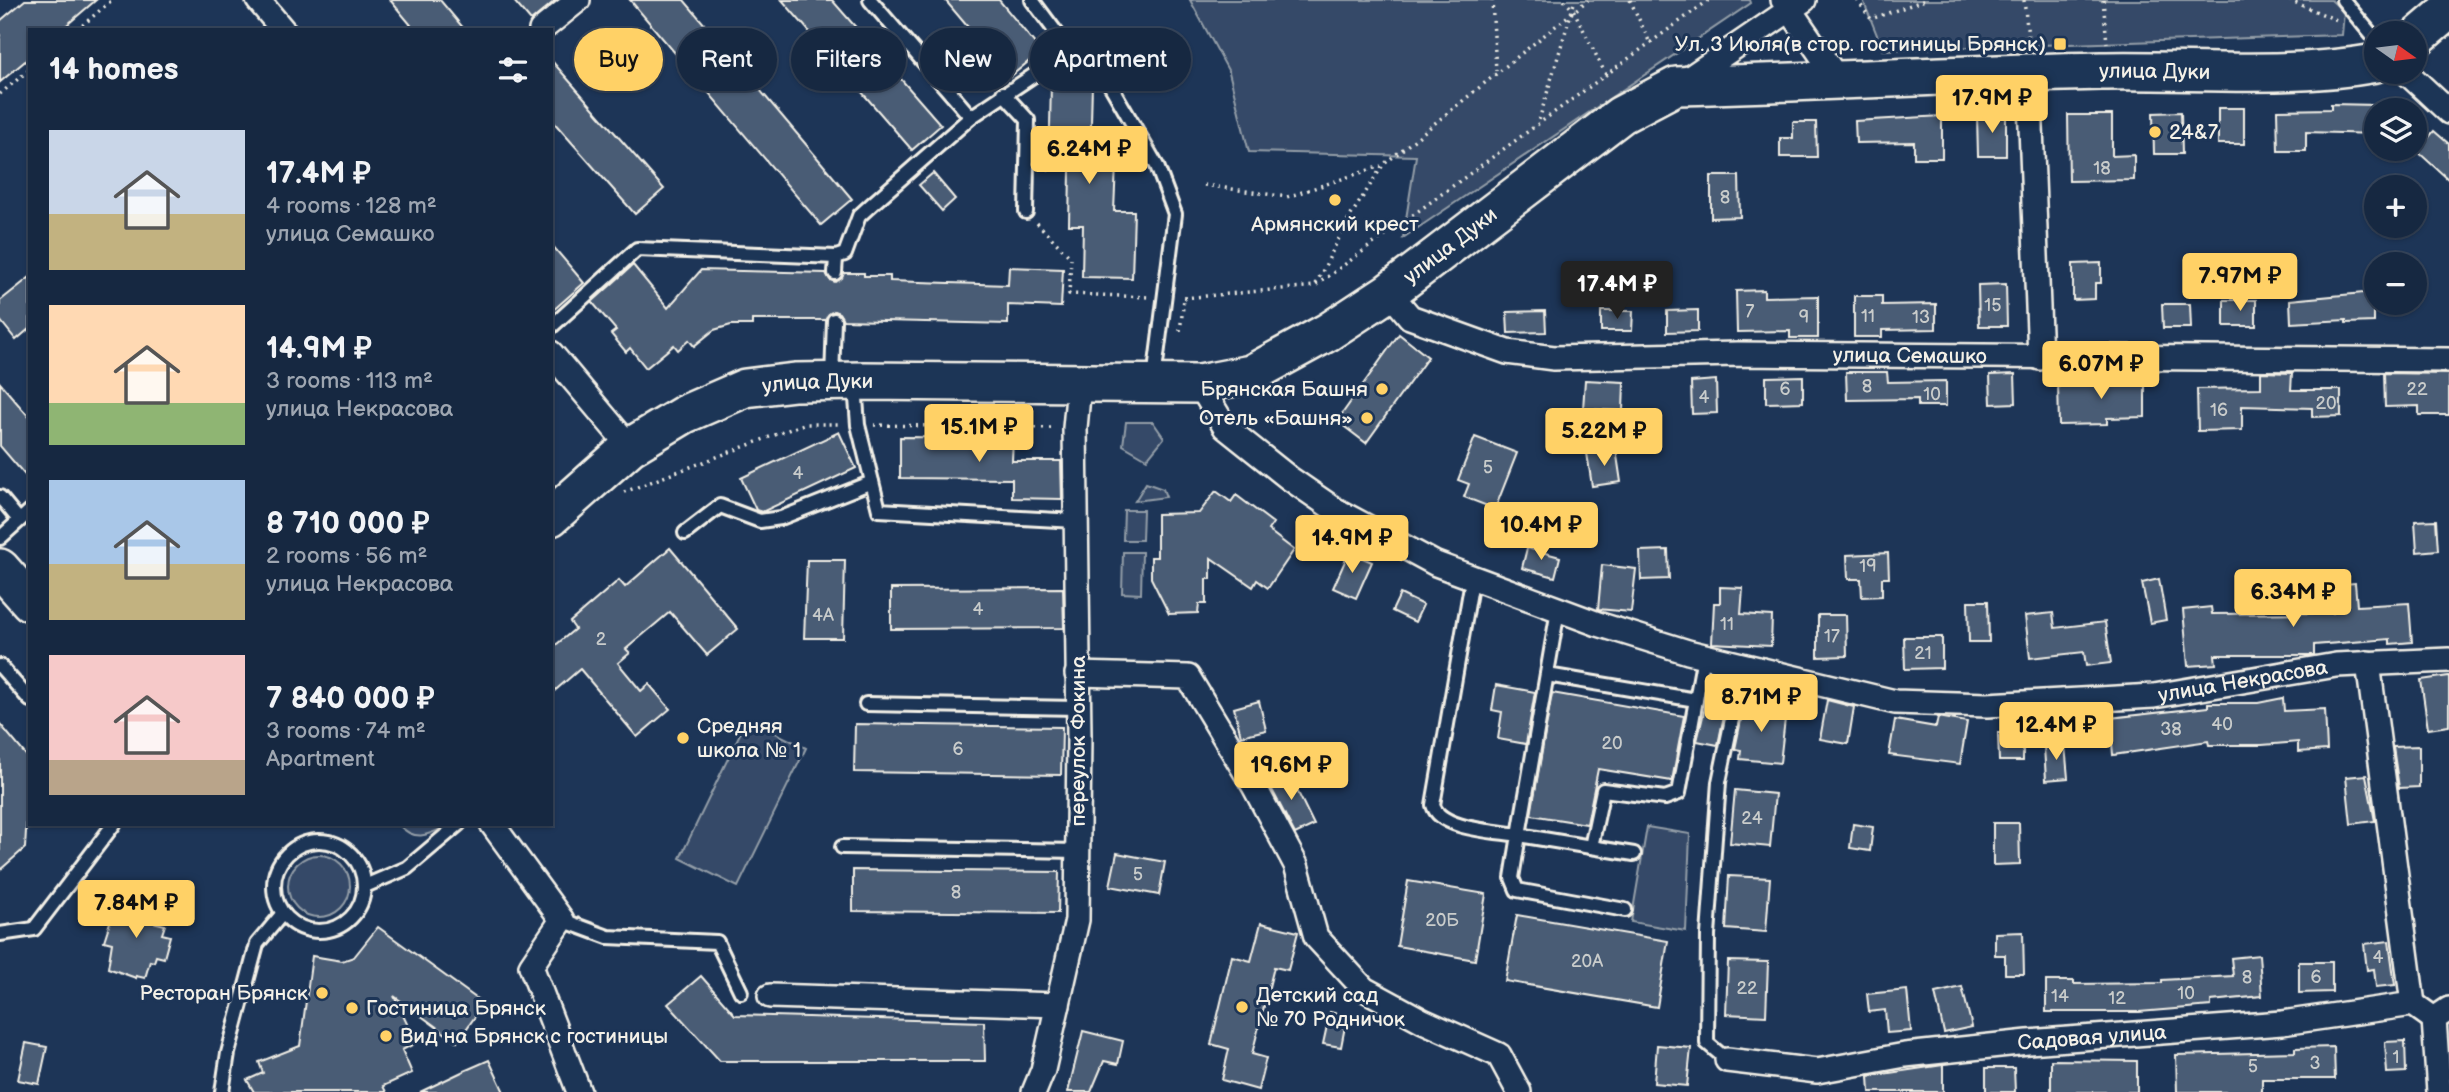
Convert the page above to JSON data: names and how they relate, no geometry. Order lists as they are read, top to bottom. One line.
{"streets":{"main road":["улица Дуки"],"street":["улица Семашко","улица Некрасова","переулок Фокина","Садовая улица"]},"crossings":[["улица Дуки","улица Семашко"],["улица Дуки","улица Некрасова"],["улица Дуки","переулок Фокина"]],"places":{"transit":["Ул. 3 Июля(в стор. гостиницы Брянск)"],"other":["24&7","Армянский крест","Брянская Башня","Отель «Башня»","Средняя школа № 1","Ресторан Брянск","Детский сад № 70 Родничок","Гостиница Брянск","Вид на Брянск с гостиницы"]},"house_numbers":["18","8","15","7","11","9","13","8","6","22","10","4","20","16","5","4","19","4","4А","11","17","2","21","40","38","20","6","24","5","8","20Б","4","20А","8","6","22","10","14","12","1","3","5"],"north":"right","page":{"map_buttons":["+","−"],"chip":["Buy","Rent","Filters","New","Apartment"],"heading":"14 homes","price":["17.9M ₽","6.24M ₽","7.97M ₽","17.4M ₽","6.07M ₽","15.1M ₽","5.22M ₽","10.4M ₽","14.9M ₽","6.34M ₽","8.71M ₽","12.4M ₽","19.6M ₽","7.84M ₽"],"list":[{"name":"17.4M ₽","note":"4 rooms · 128 m² · улица Семашко"},{"name":"14.9M ₽","note":"3 rooms · 113 m² · улица Некрасова"},{"name":"8 710 000 ₽","note":"2 rooms · 56 m² · улица Некрасова"},{"name":"7 840 000 ₽","note":"3 rooms · 74 m² · Apartment"}]}}
